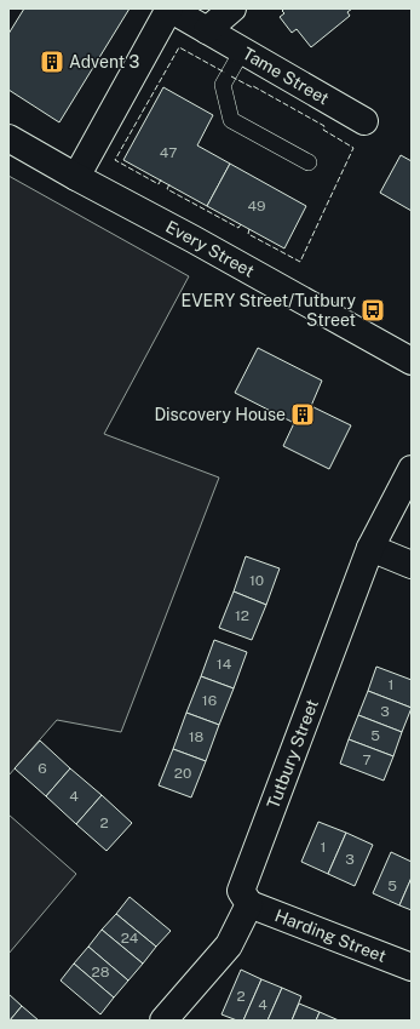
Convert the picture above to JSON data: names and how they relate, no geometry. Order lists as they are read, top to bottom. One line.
{"streets":{"street":["Tame Street","Every Street","Tutbury Street","Harding Street"]},"crossings":[["Tutbury Street","Harding Street"]],"places":{"building":["Advent 3","Discovery House"],"bus stop":["EVERY Street/Tutbury Street"]},"house_numbers":["47","49","10","12","14","1","16","3","5","18","7","6","20","4","2","1","3","5","24","28","2","4"]}
